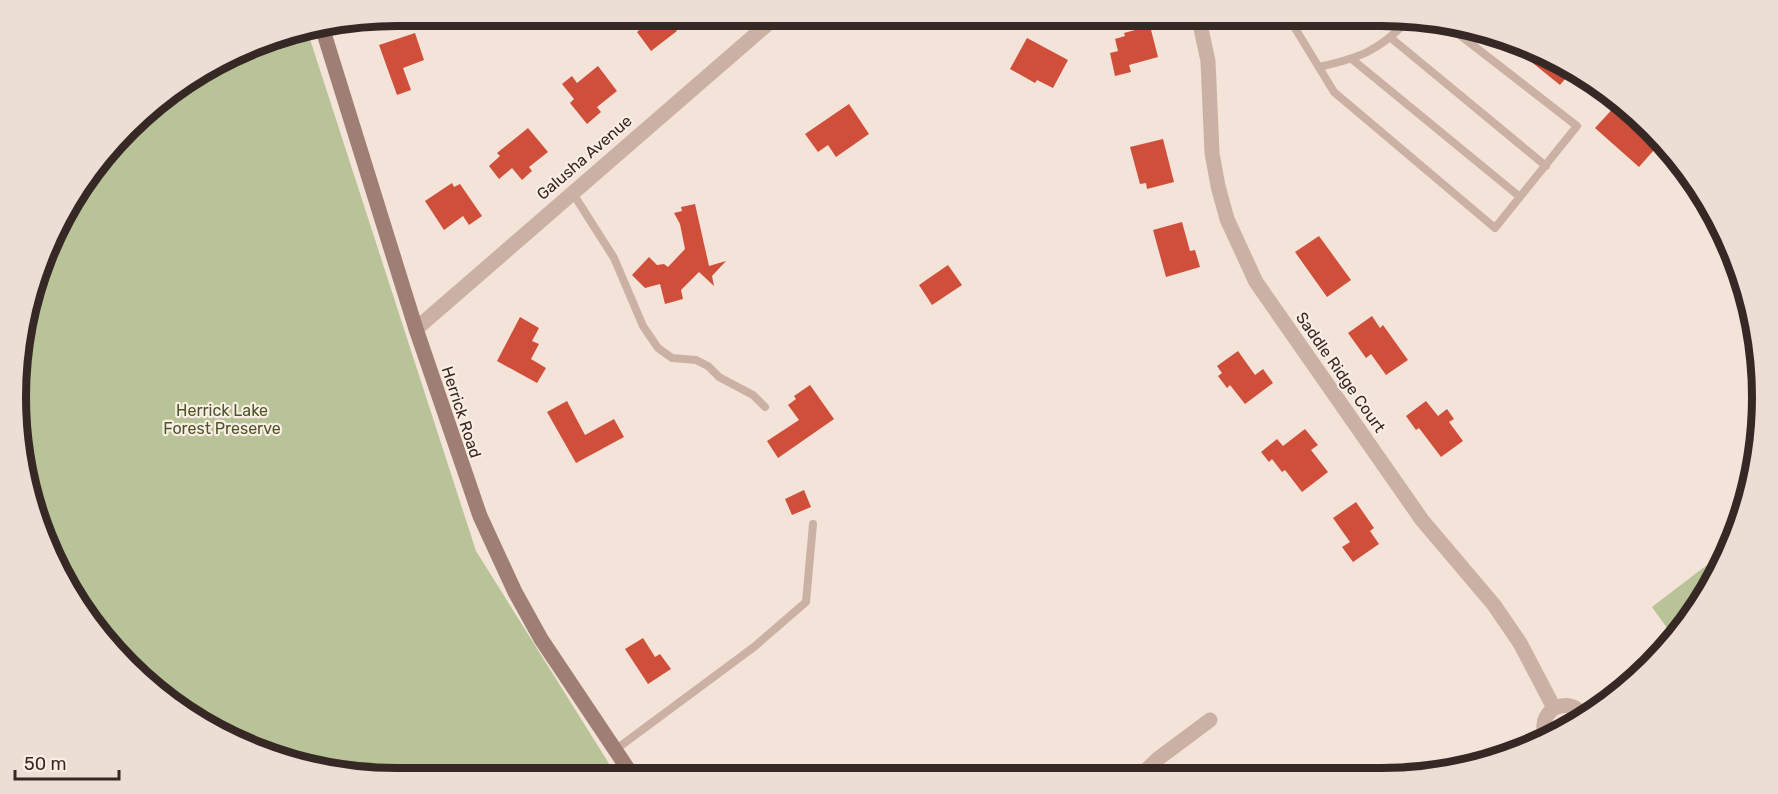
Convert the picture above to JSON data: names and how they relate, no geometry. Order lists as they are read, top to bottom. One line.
{"streets":{"street":["Galusha Avenue","Saddle Ridge Court","Herrick Road"]},"crossings":[["Galusha Avenue","Herrick Road"]],"parks":["Herrick Lake Forest Preserve"],"scale_bar":"50 m"}
